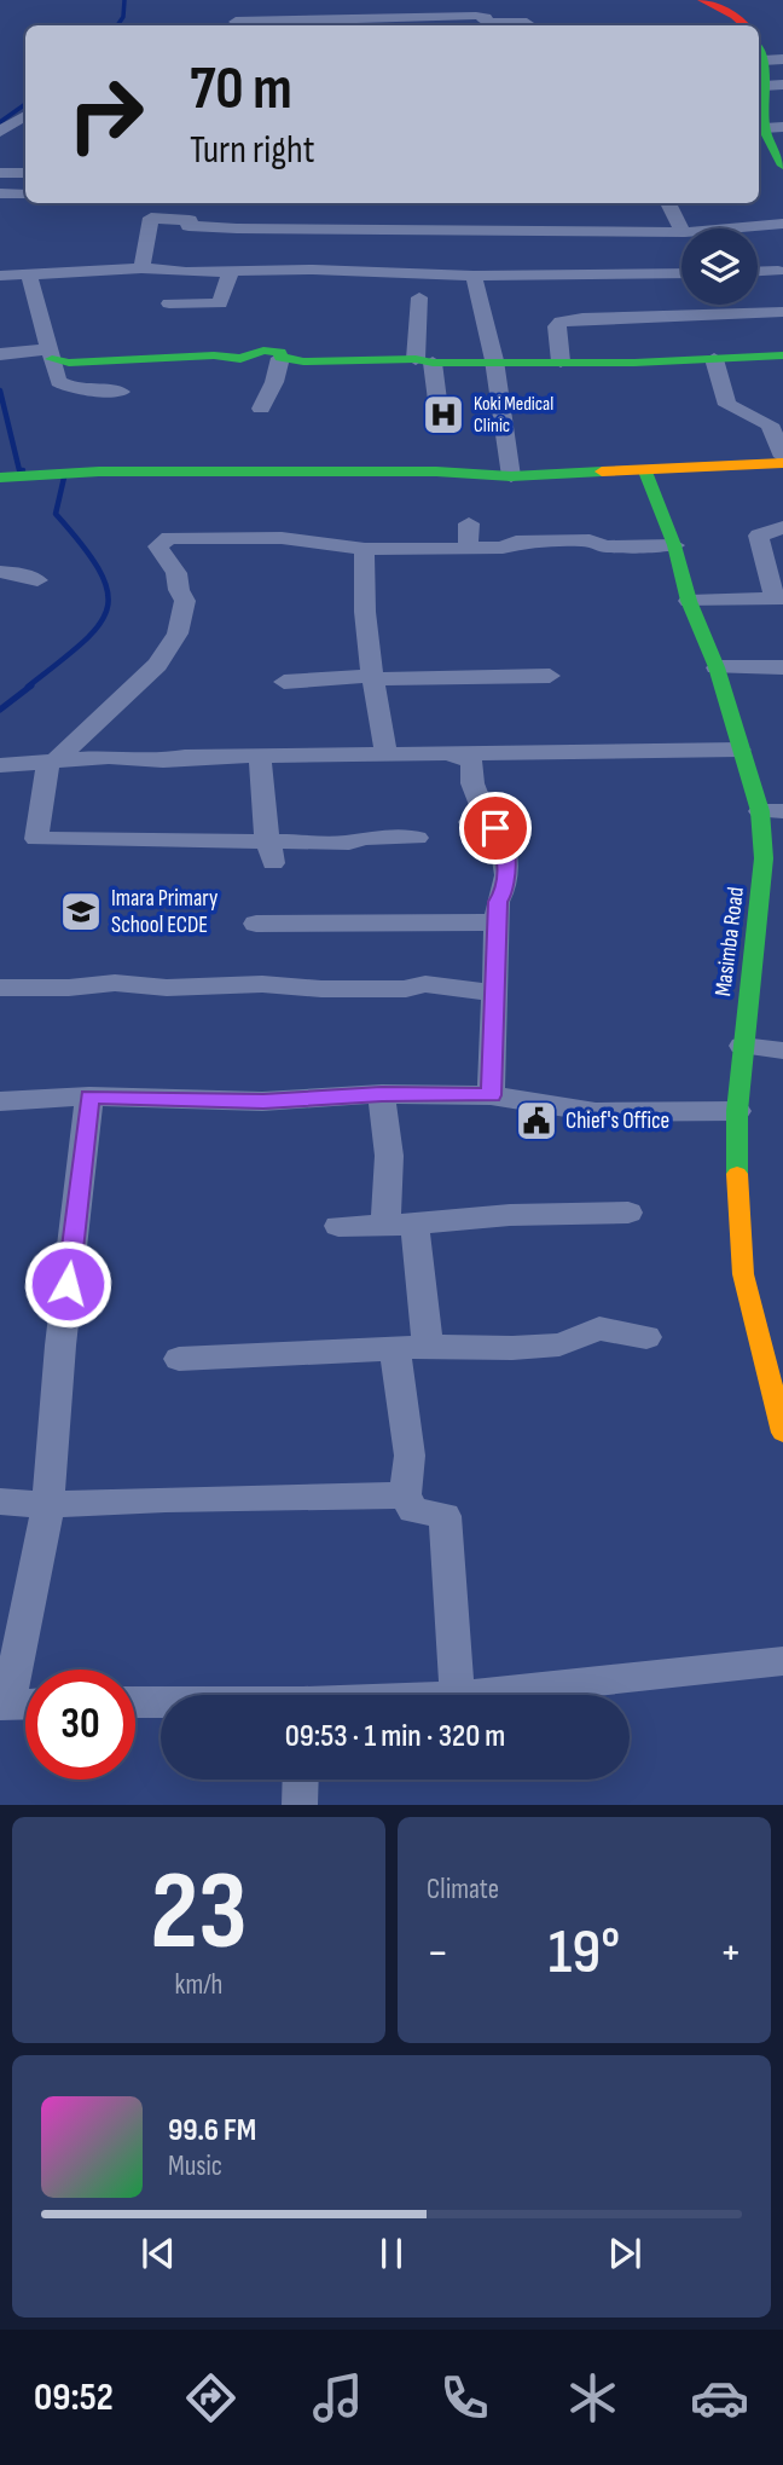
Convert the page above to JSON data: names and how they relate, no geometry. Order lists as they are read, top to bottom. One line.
{"streets":{"street":["Masimba Road"]},"places":{"hospital":["Koki Medical Clinic"],"school or university":["Imara Primary School ECDE"],"public building":["Chief's Office"]},"page":{"turn":["70 m","Turn right"],"limit":"30","trip":"09:53 · 1 min · 320 m","tile":[["23","km/h"],"Climate"],"heat":["−","19°","+"],"song":["99.6 FM","Music"],"tabs":"09:52"}}
